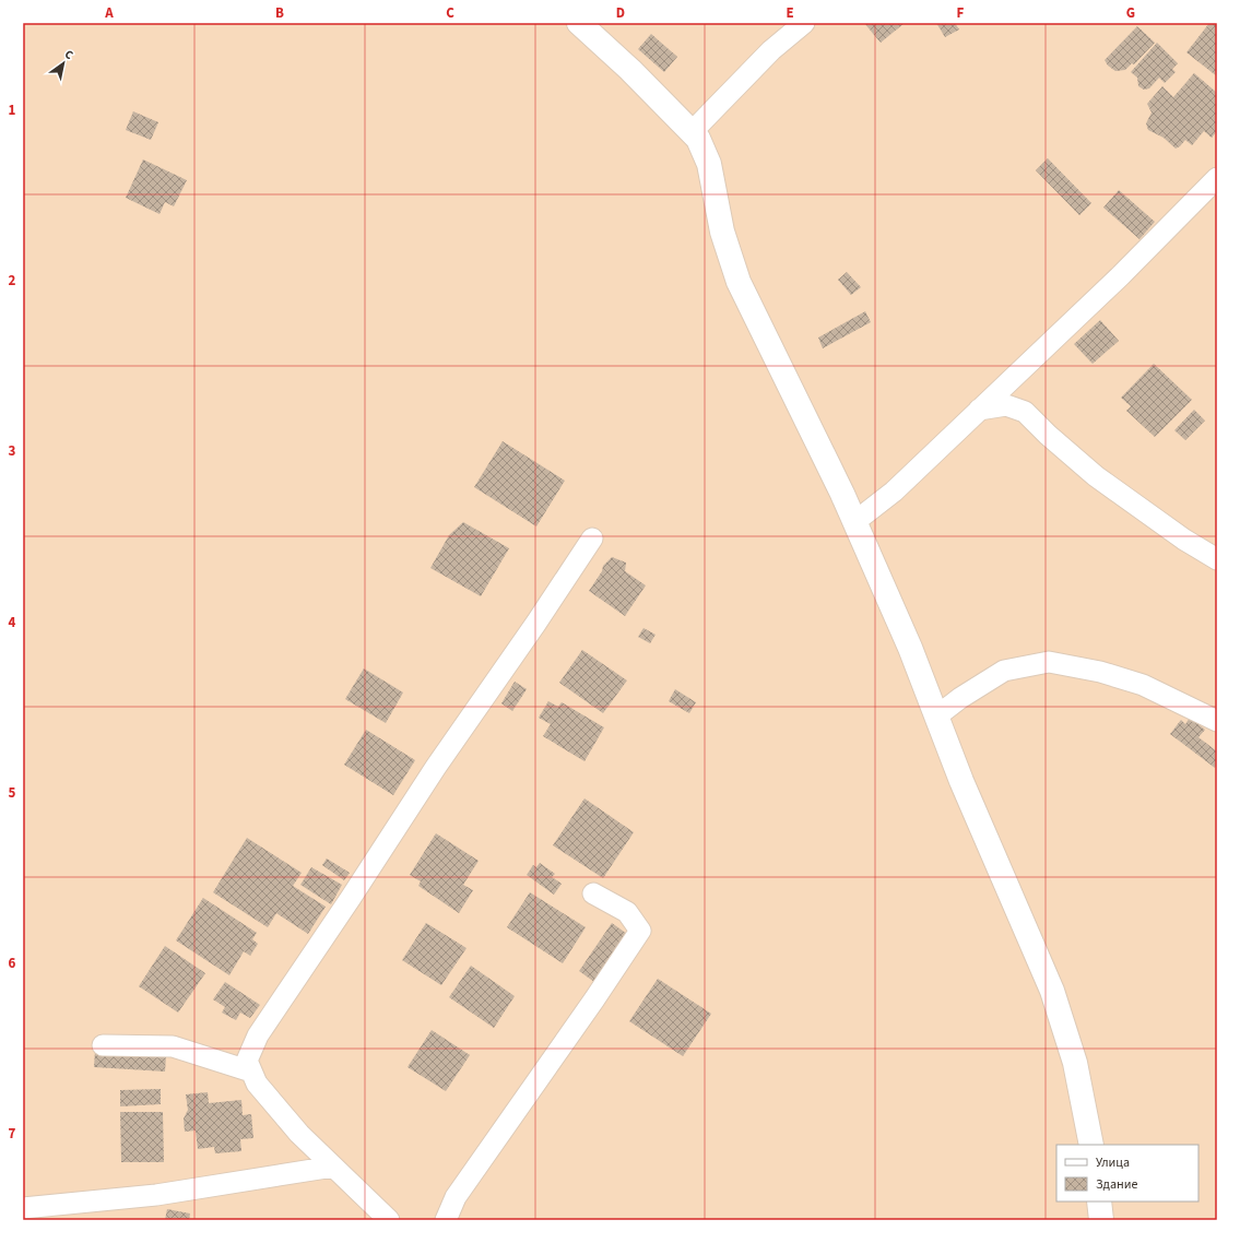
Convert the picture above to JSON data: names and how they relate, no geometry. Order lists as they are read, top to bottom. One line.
{"legend":["Улица","Здание"],"north":"top right","grid":{"columns":["A","B","C","D","E","F","G"],"rows":["1","2","3","4","5","6","7"]}}
